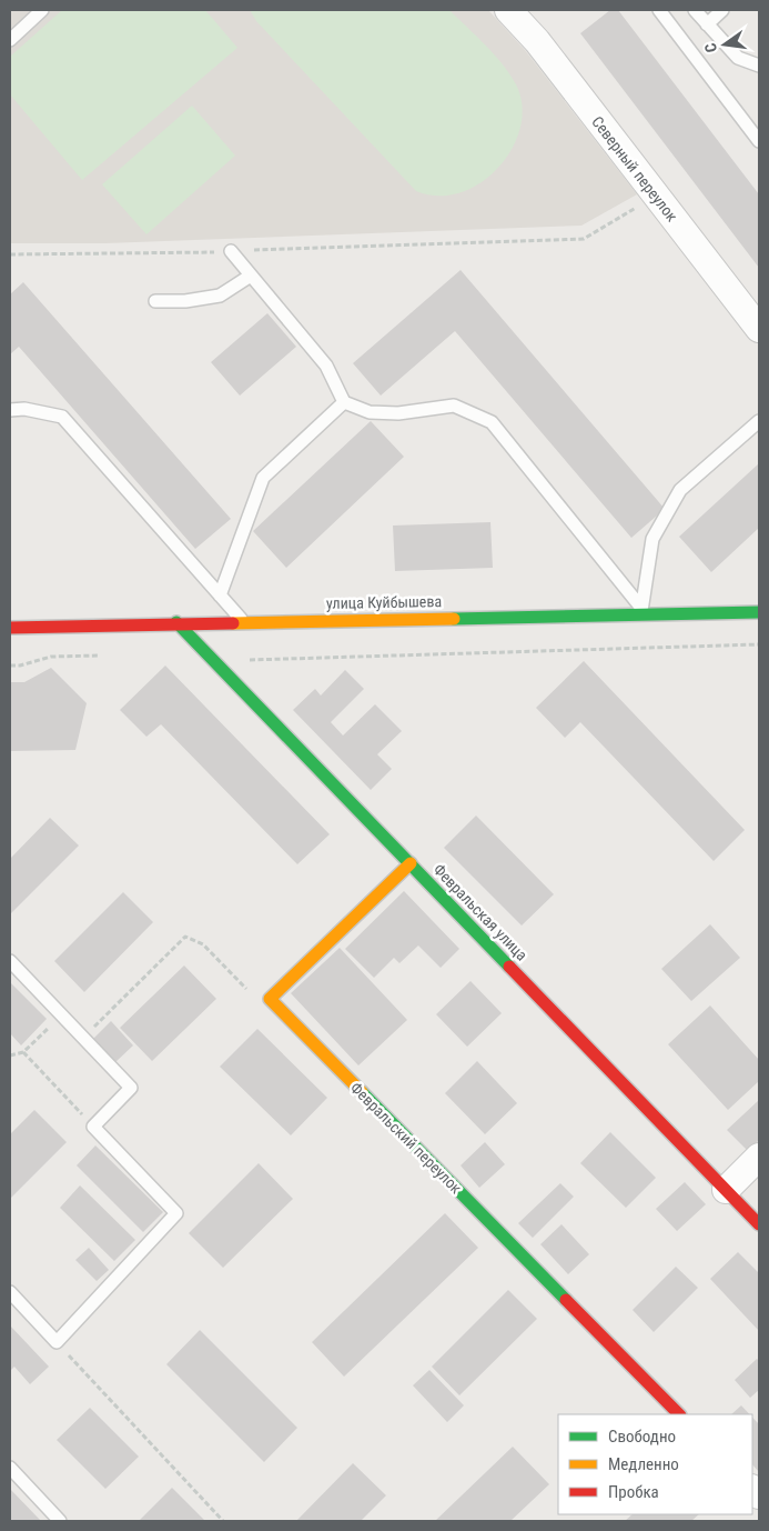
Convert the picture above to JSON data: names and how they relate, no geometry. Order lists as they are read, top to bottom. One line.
{"streets":{"street":["Северный переулок","улица Куйбышева","Февральская улица","Февральский переулок"]},"crossings":[["улица Куйбышева","Февральская улица"]],"legend":["Свободно","Медленно","Пробка"],"north":"left"}
